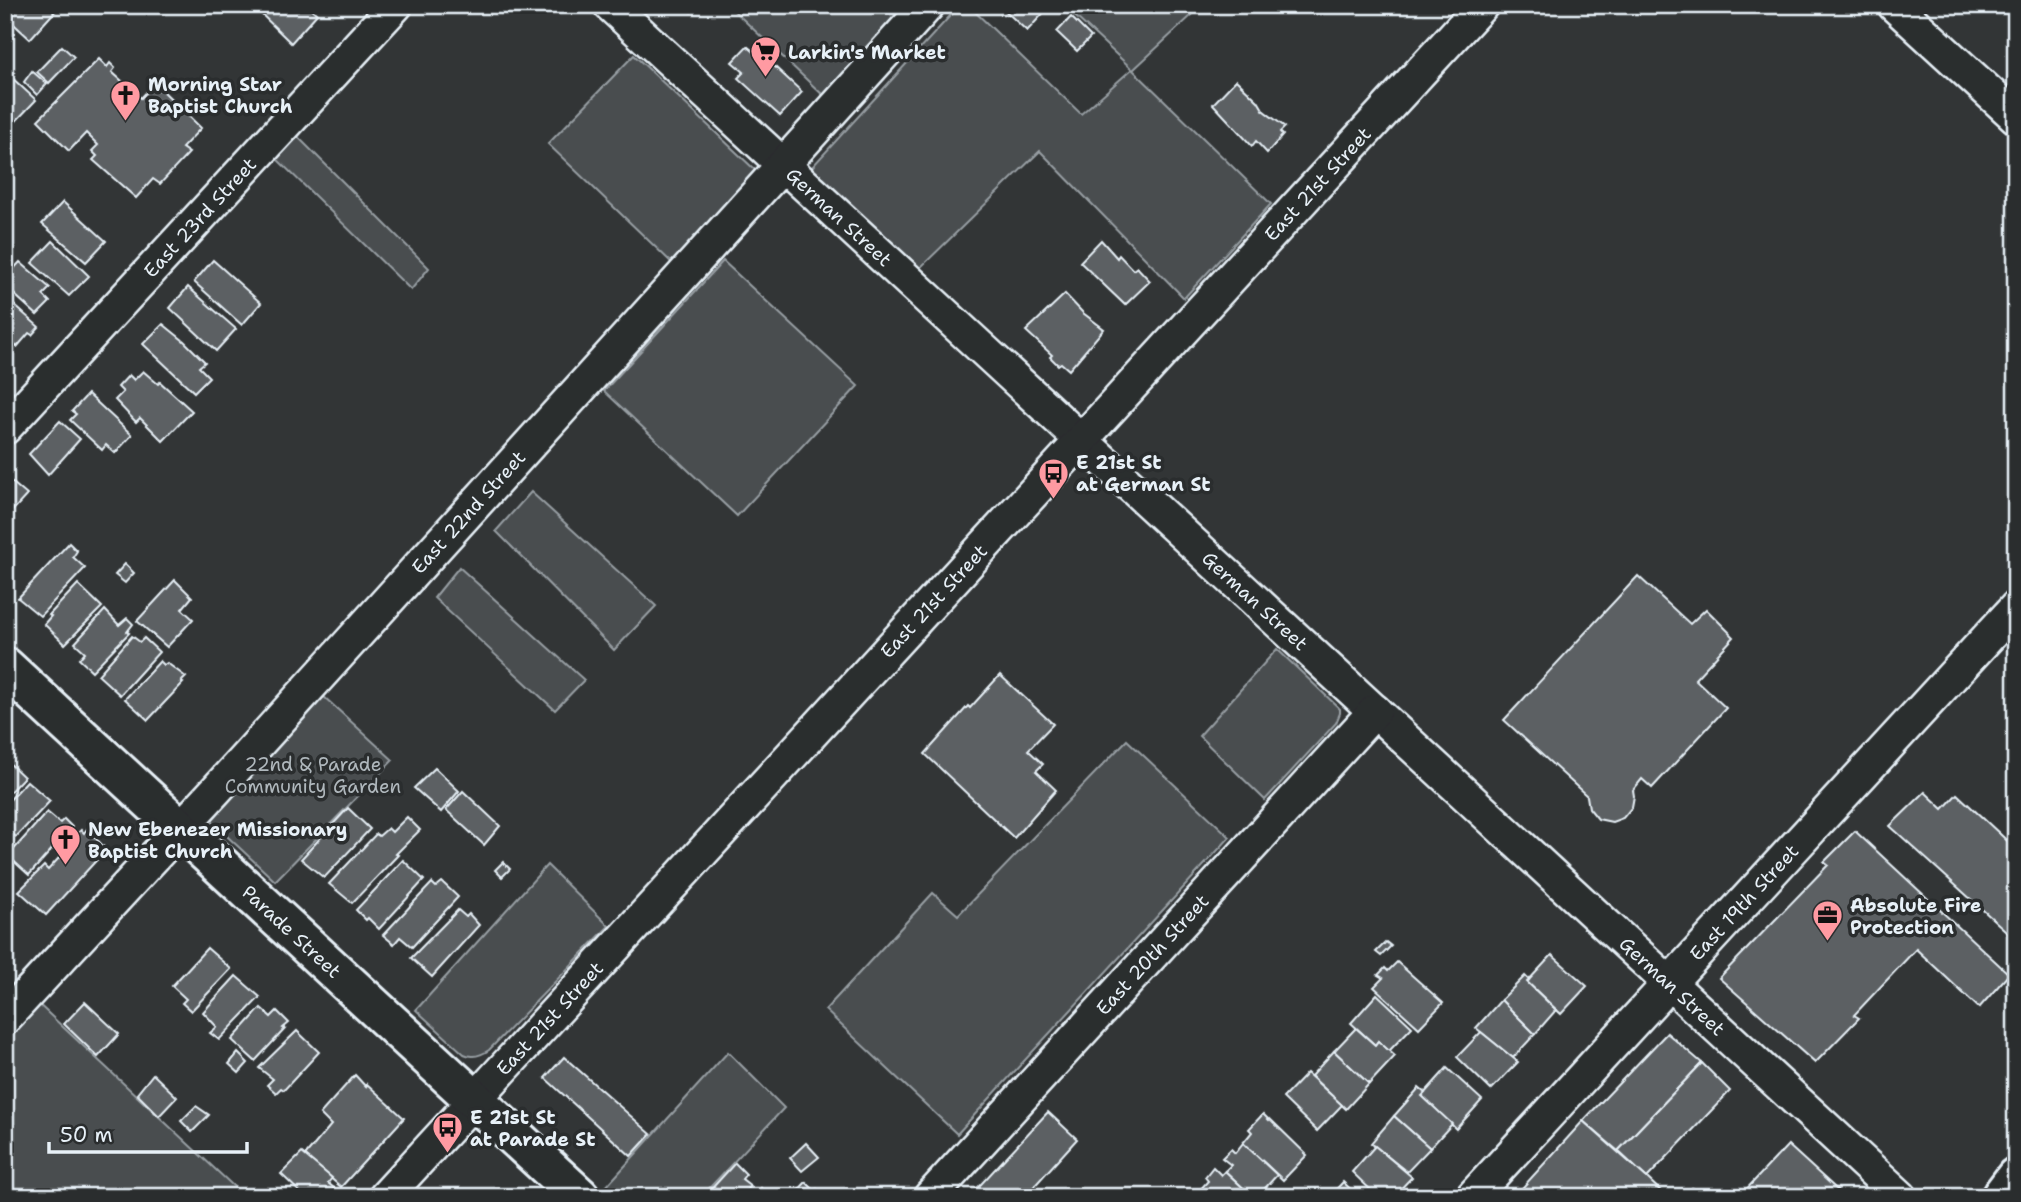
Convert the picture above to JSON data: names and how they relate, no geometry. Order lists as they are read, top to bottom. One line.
{"streets":{"main road":["Parade Street"],"street":["East 21st Street","East 23rd Street","German Street","East 22nd Street","East 19th Street","East 20th Street"]},"crossings":[["East 21st Street","German Street"],["East 21st Street","Parade Street"],["German Street","East 22nd Street"],["German Street","East 19th Street"],["German Street","East 20th Street"],["East 22nd Street","Parade Street"]],"parks":["22nd & Parade Community Garden"],"places":{"supermarket":["Larkin's Market"],"church":["Morning Star Baptist Church","New Ebenezer Missionary Baptist Church"],"bus stop":["E 21st St at German St","E 21st St at Parade St"],"office":["Absolute Fire Protection"]},"scale_bar":"50 m"}
